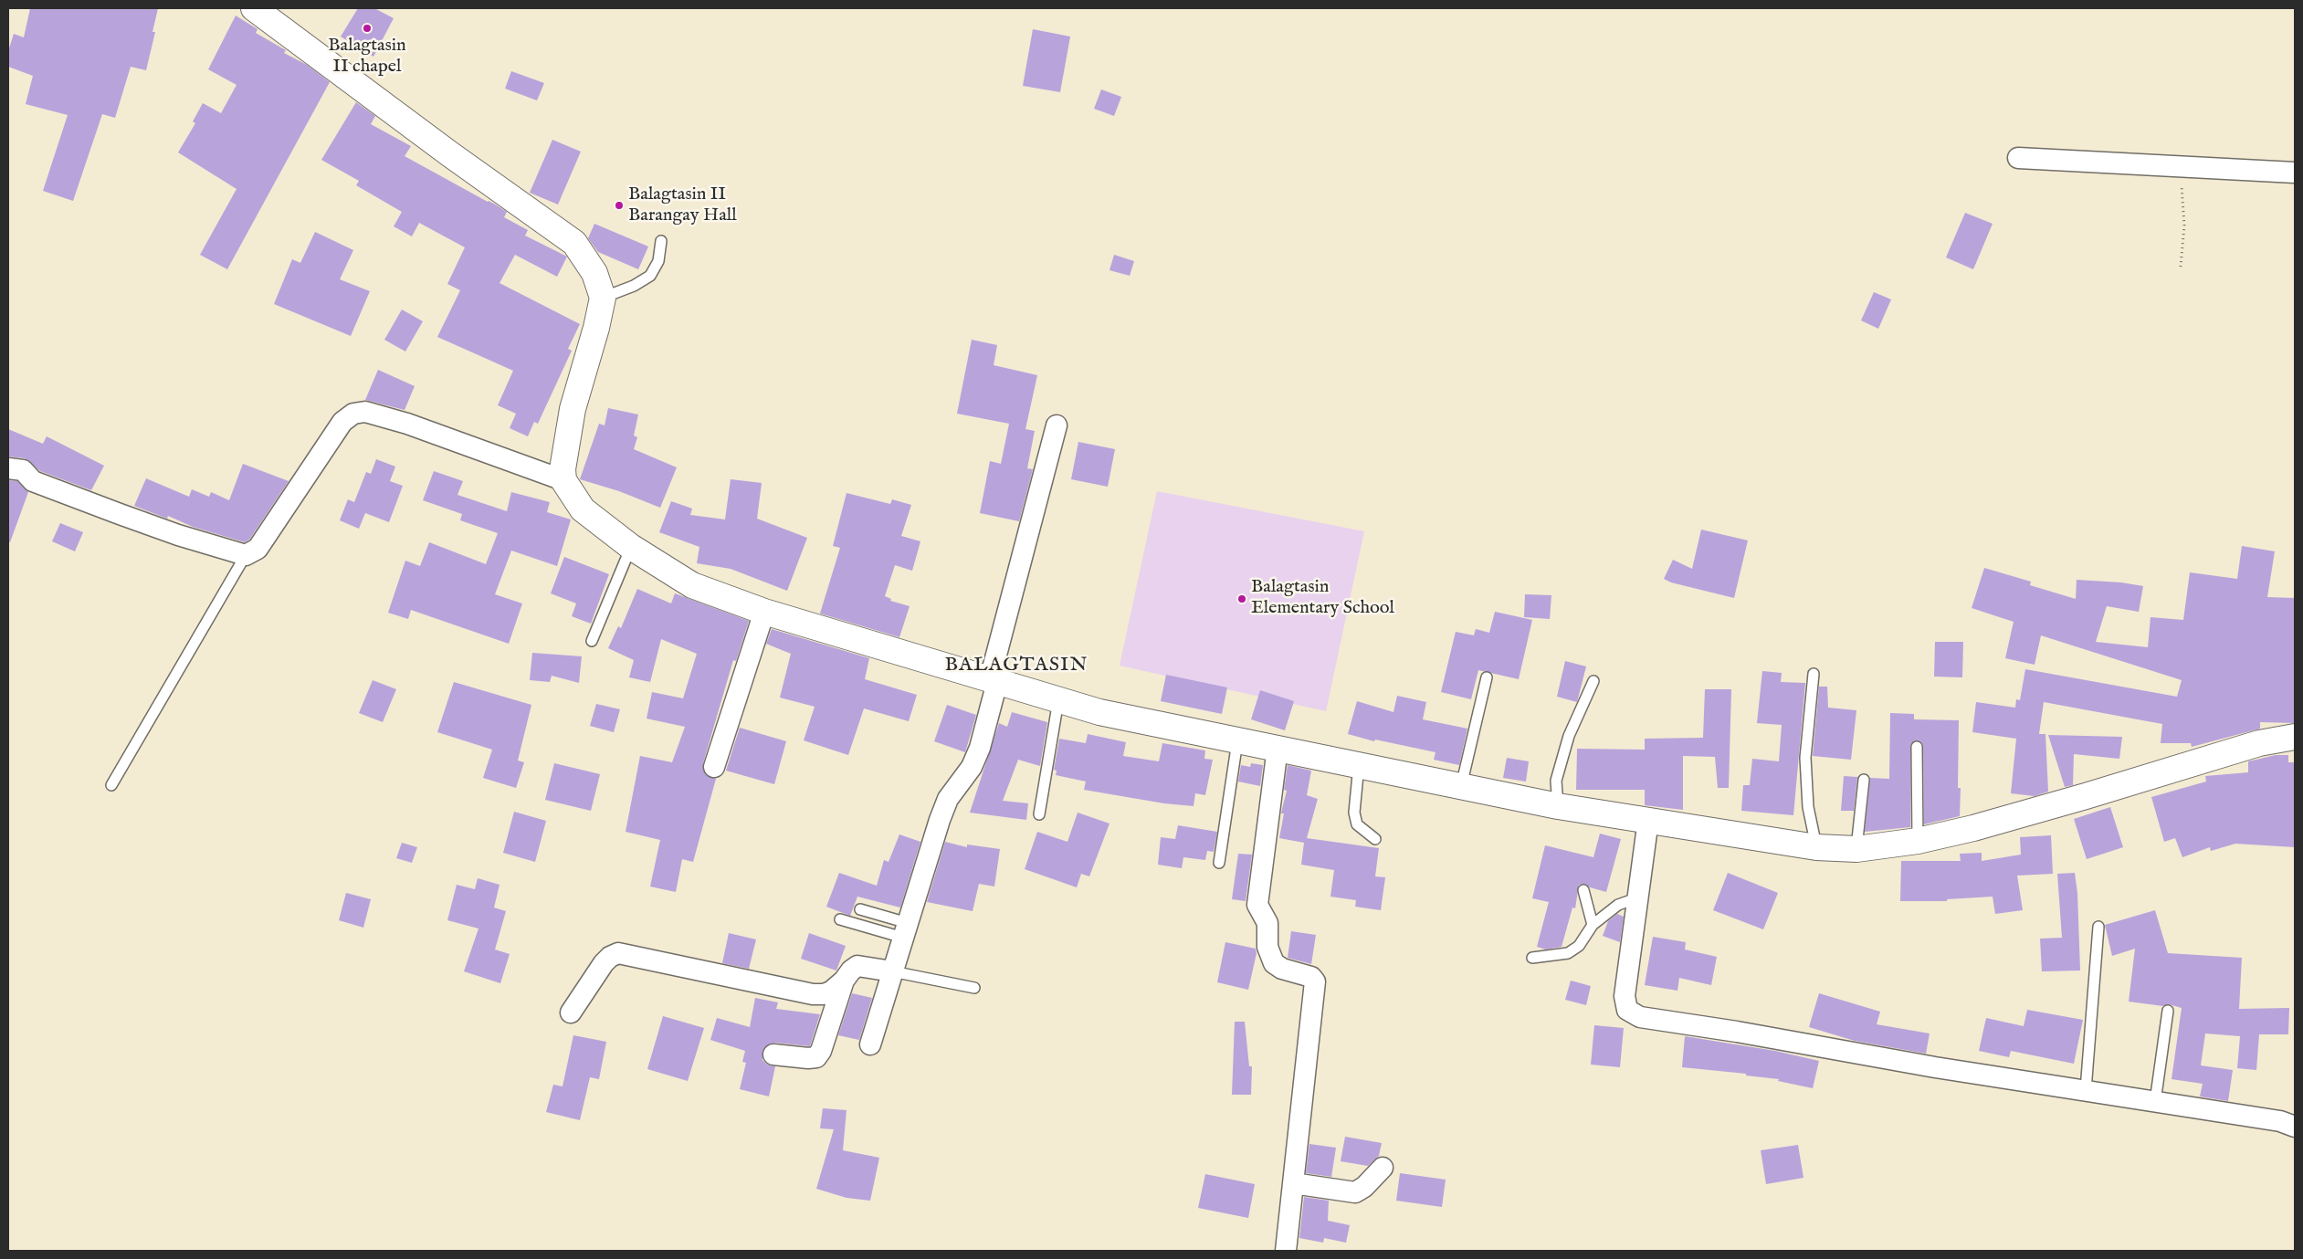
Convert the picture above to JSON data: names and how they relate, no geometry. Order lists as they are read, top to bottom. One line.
{"districts":["BALAGTASIN"],"places":["Balagtasin II chapel","Balagtasin II Barangay Hall","Balagtasin Elementary School"]}
